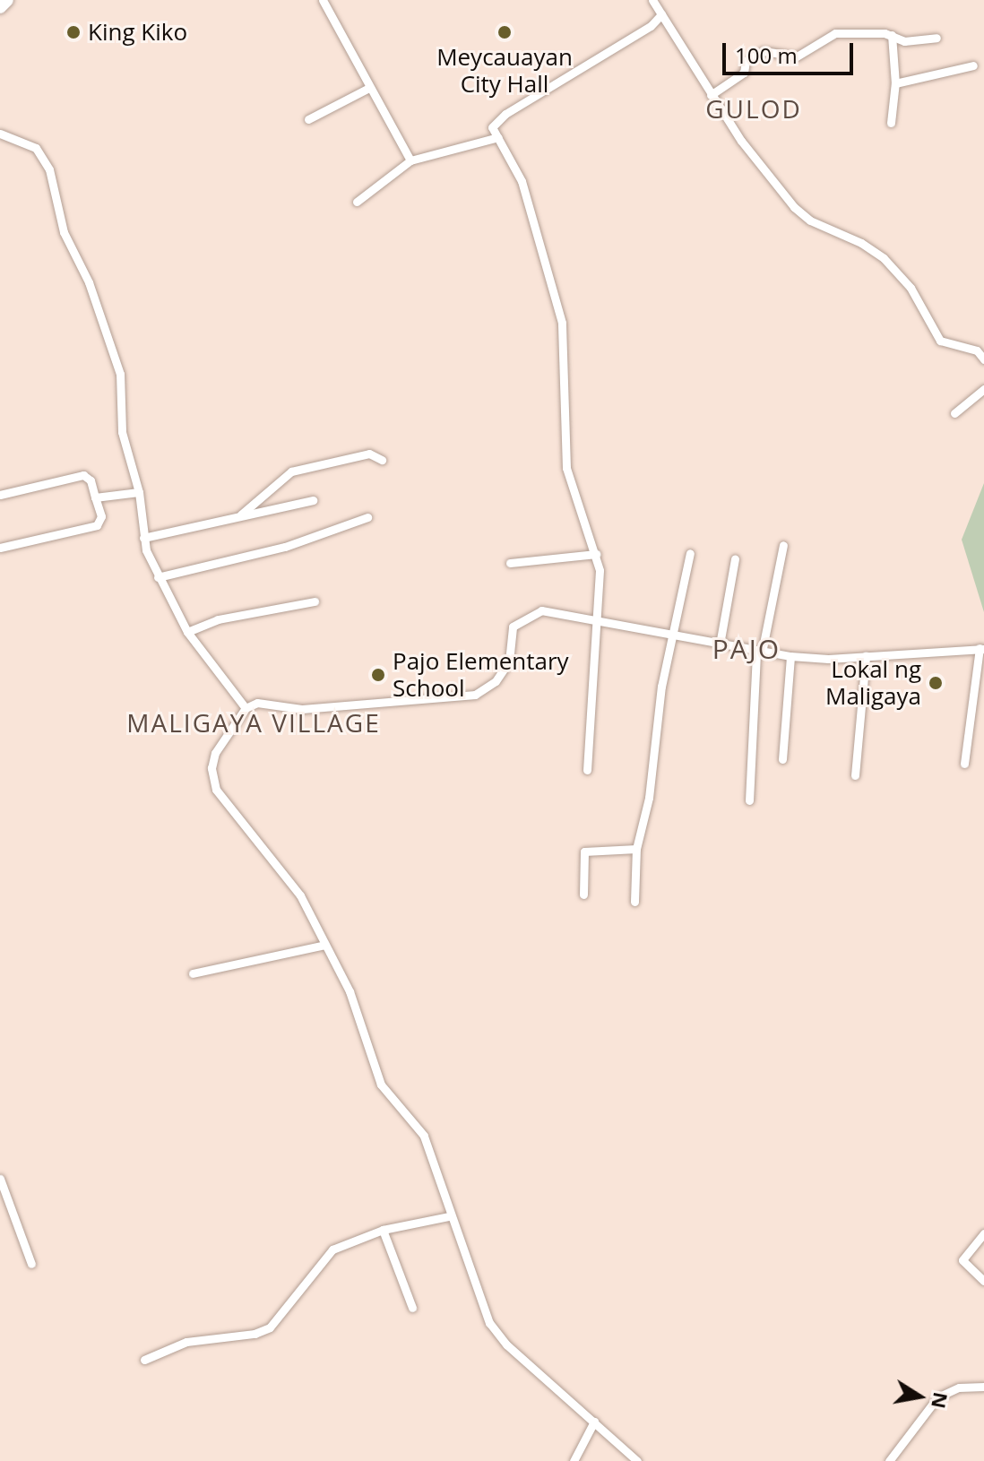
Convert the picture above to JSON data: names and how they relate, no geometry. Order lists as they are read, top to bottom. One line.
{"districts":["GULOD","PAJO","MALIGAYA VILLAGE"],"places":["King Kiko","Meycauayan City Hall","Pajo Elementary School","Lokal ng Maligaya"],"scale_bar":"100 m","north":"right"}
